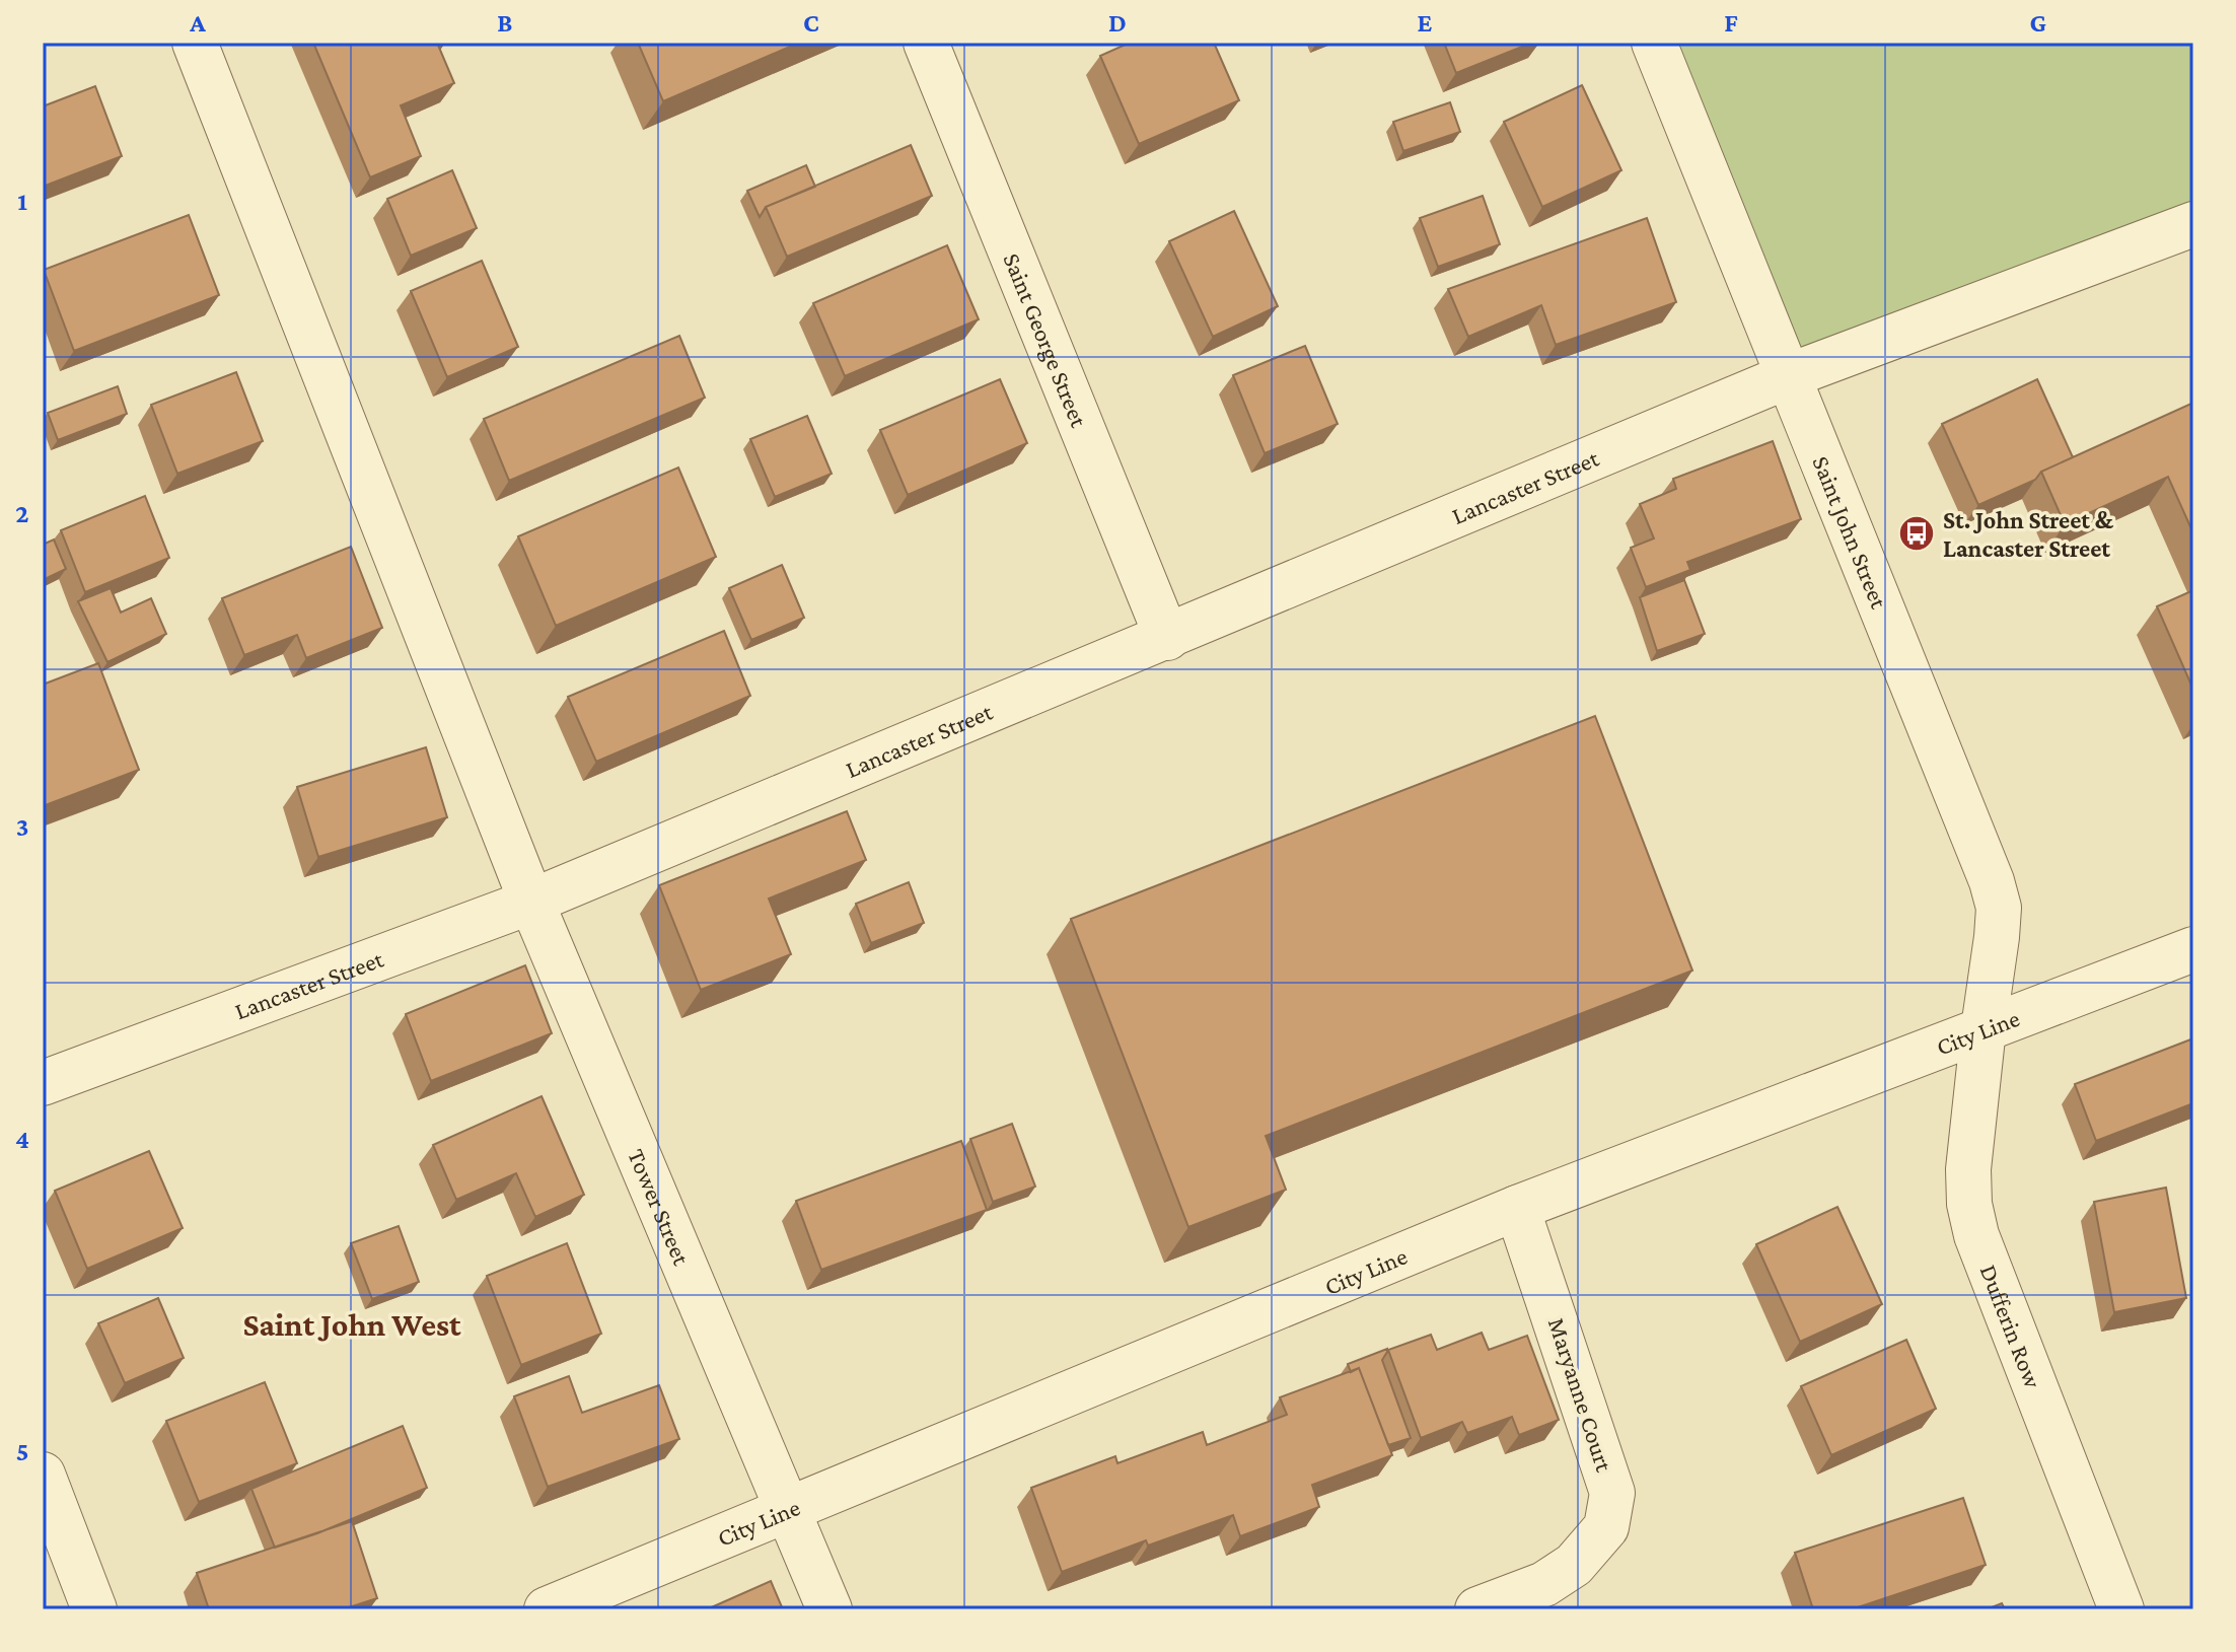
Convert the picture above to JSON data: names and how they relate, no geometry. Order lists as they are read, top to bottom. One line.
{"streets":{"street":["Saint George Street","Lancaster Street","Saint John Street","City Line","Tower Street","Dufferin Row","Maryanne Court"]},"crossings":[["Saint George Street","Lancaster Street"],["Lancaster Street","Saint John Street"],["Lancaster Street","Tower Street"],["Saint John Street","City Line"],["Saint John Street","Dufferin Row"],["City Line","Tower Street"],["City Line","Dufferin Row"],["City Line","Maryanne Court"]],"districts":["Saint John West"],"places":{"bus stop":["St. John Street & Lancaster Street"]},"grid":{"columns":["A","B","C","D","E","F","G"],"rows":["1","2","3","4","5"]}}
